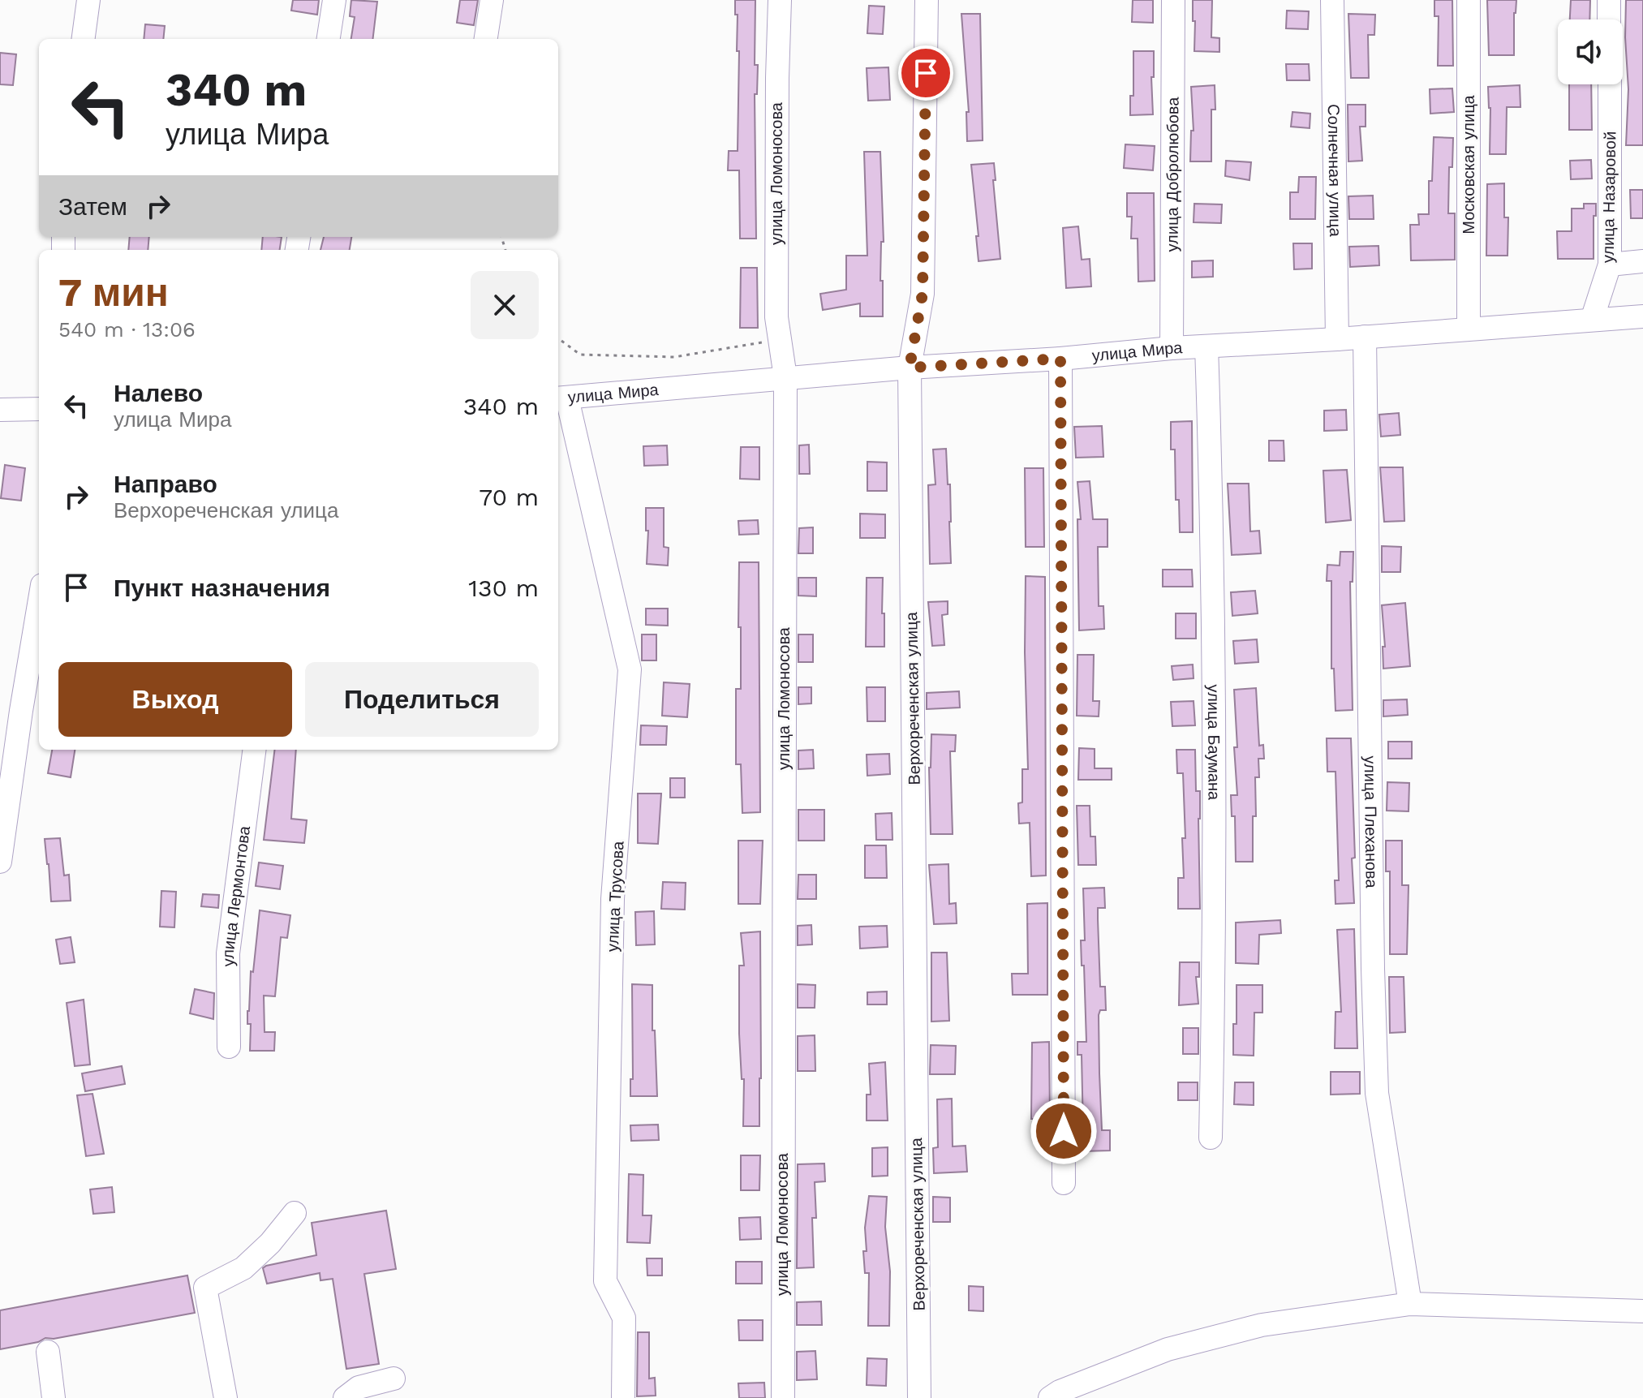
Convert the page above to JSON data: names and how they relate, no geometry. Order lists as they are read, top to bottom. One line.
{"streets":{"street":["Московская улица","Солнечная улица","улица Ломоносова","улица Добролюбова","улица Назаровой","улица Мира","Верхореченская улица","улица Баумана","улица Плеханова","улица Лермонтова","улица Трусова"]},"crossings":[["Московская улица","улица Мира"],["Солнечная улица","улица Мира"],["улица Ломоносова","улица Мира"],["улица Добролюбова","улица Мира"],["улица Назаровой","улица Мира"],["улица Мира","Верхореченская улица"],["улица Мира","улица Баумана"],["улица Мира","улица Плеханова"],["улица Мира","улица Трусова"]],"page":{"turn":["340 m","улица Мира"],"then":"Затем","heading":["7 мин","540 m · 13:06"],"list":[{"name":"Налево","note":"улица Мира","value":"340 m"},{"name":"Направо","note":"Верхореченская улица","value":"70 m"},{"name":"Пункт назначения","value":"130 m"}],"buttons":["Выход","Поделиться"]}}
